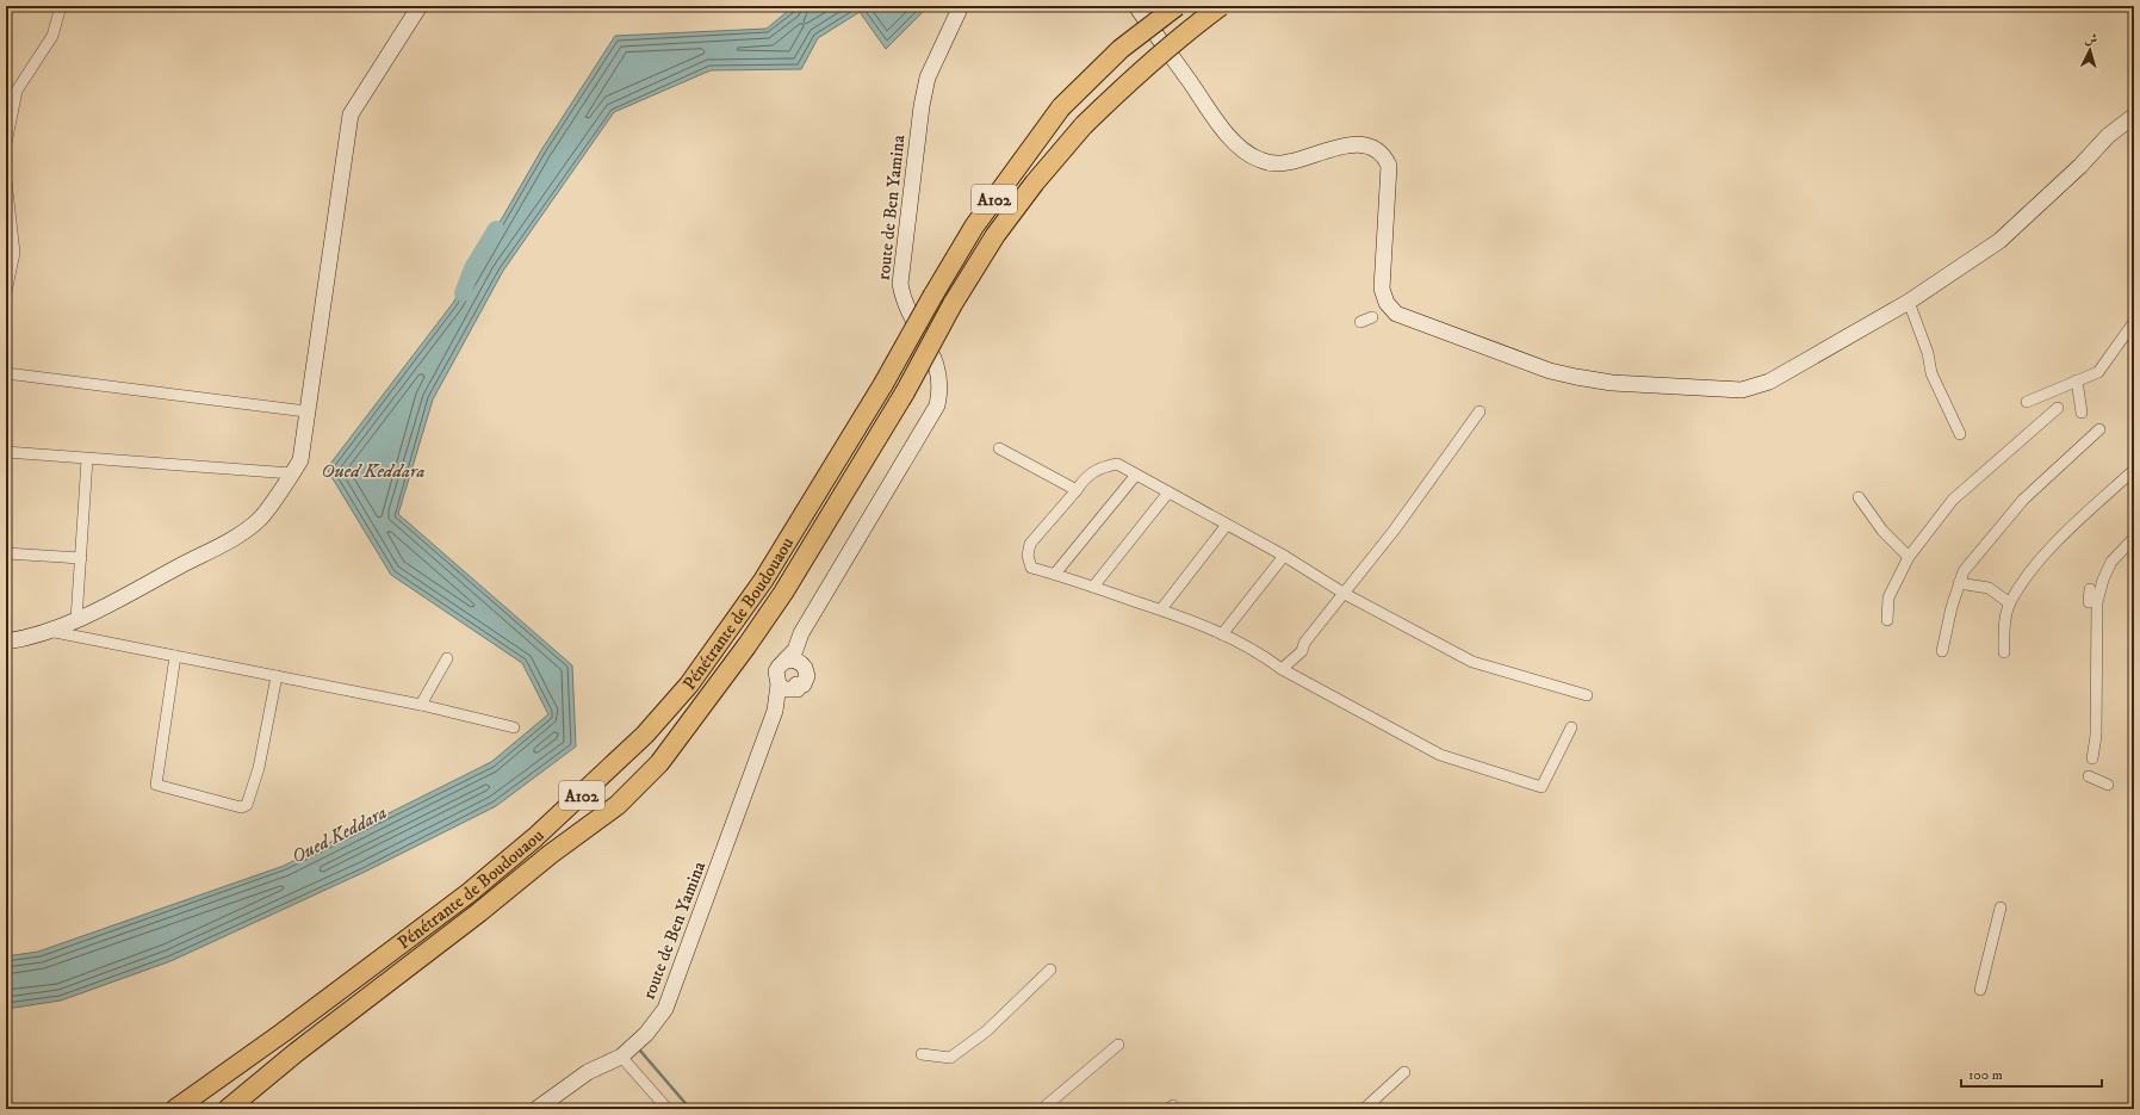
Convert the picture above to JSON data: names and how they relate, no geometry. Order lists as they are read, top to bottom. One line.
{"streets":{"highway":["A102","Pénétrante de Boudouaou"],"street":["route de Ben Yamina"]},"water":["Oued Keddara"],"scale_bar":"100 m","north":"top"}
